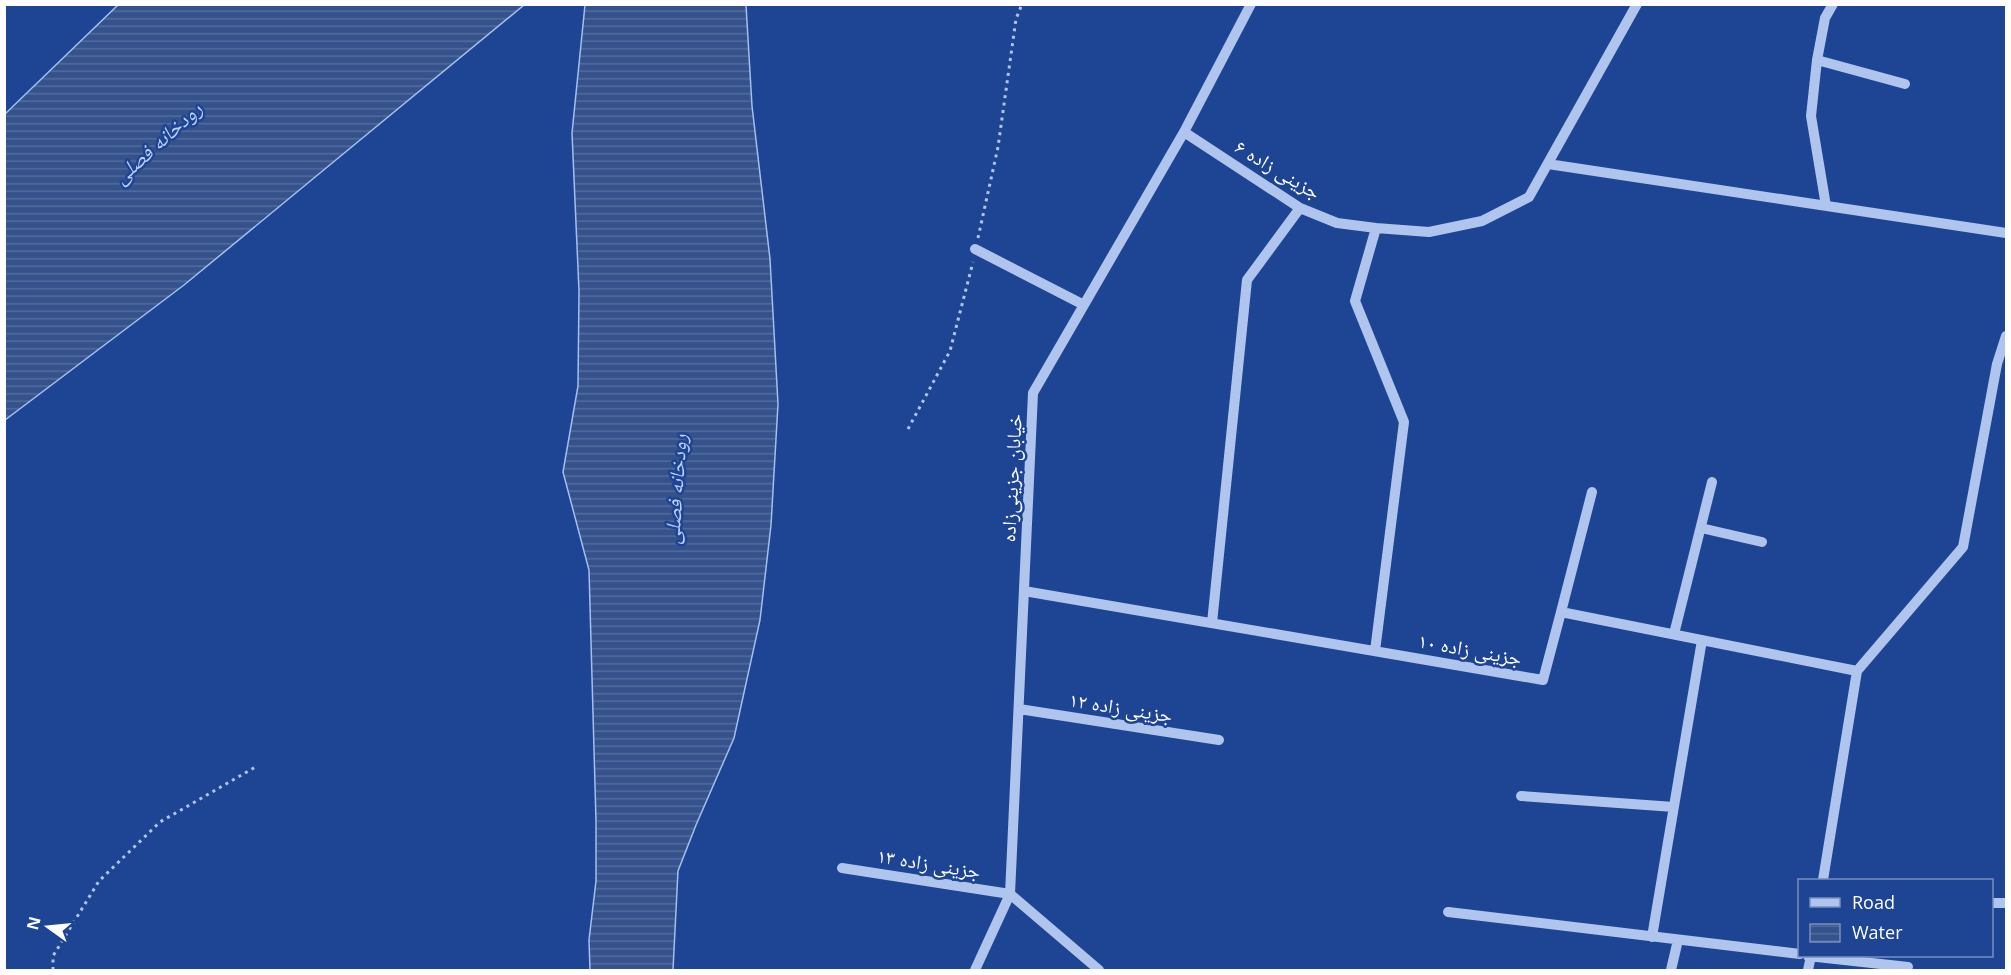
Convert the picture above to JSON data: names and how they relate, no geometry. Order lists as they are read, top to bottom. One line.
{"streets":{"street":["جزینی زاده ۶","خیابان جزینی‌زاده","جزینی زاده ۱۰","جزینی زاده ۱۲","جزینی زاده ۱۳"]},"crossings":[["جزینی زاده ۶","خیابان جزینی‌زاده"],["خیابان جزینی‌زاده","جزینی زاده ۱۰"],["خیابان جزینی‌زاده","جزینی زاده ۱۲"],["خیابان جزینی‌زاده","جزینی زاده ۱۳"]],"water":["رودخانه فصلی"],"legend":["Road","Water"],"north":"left"}
